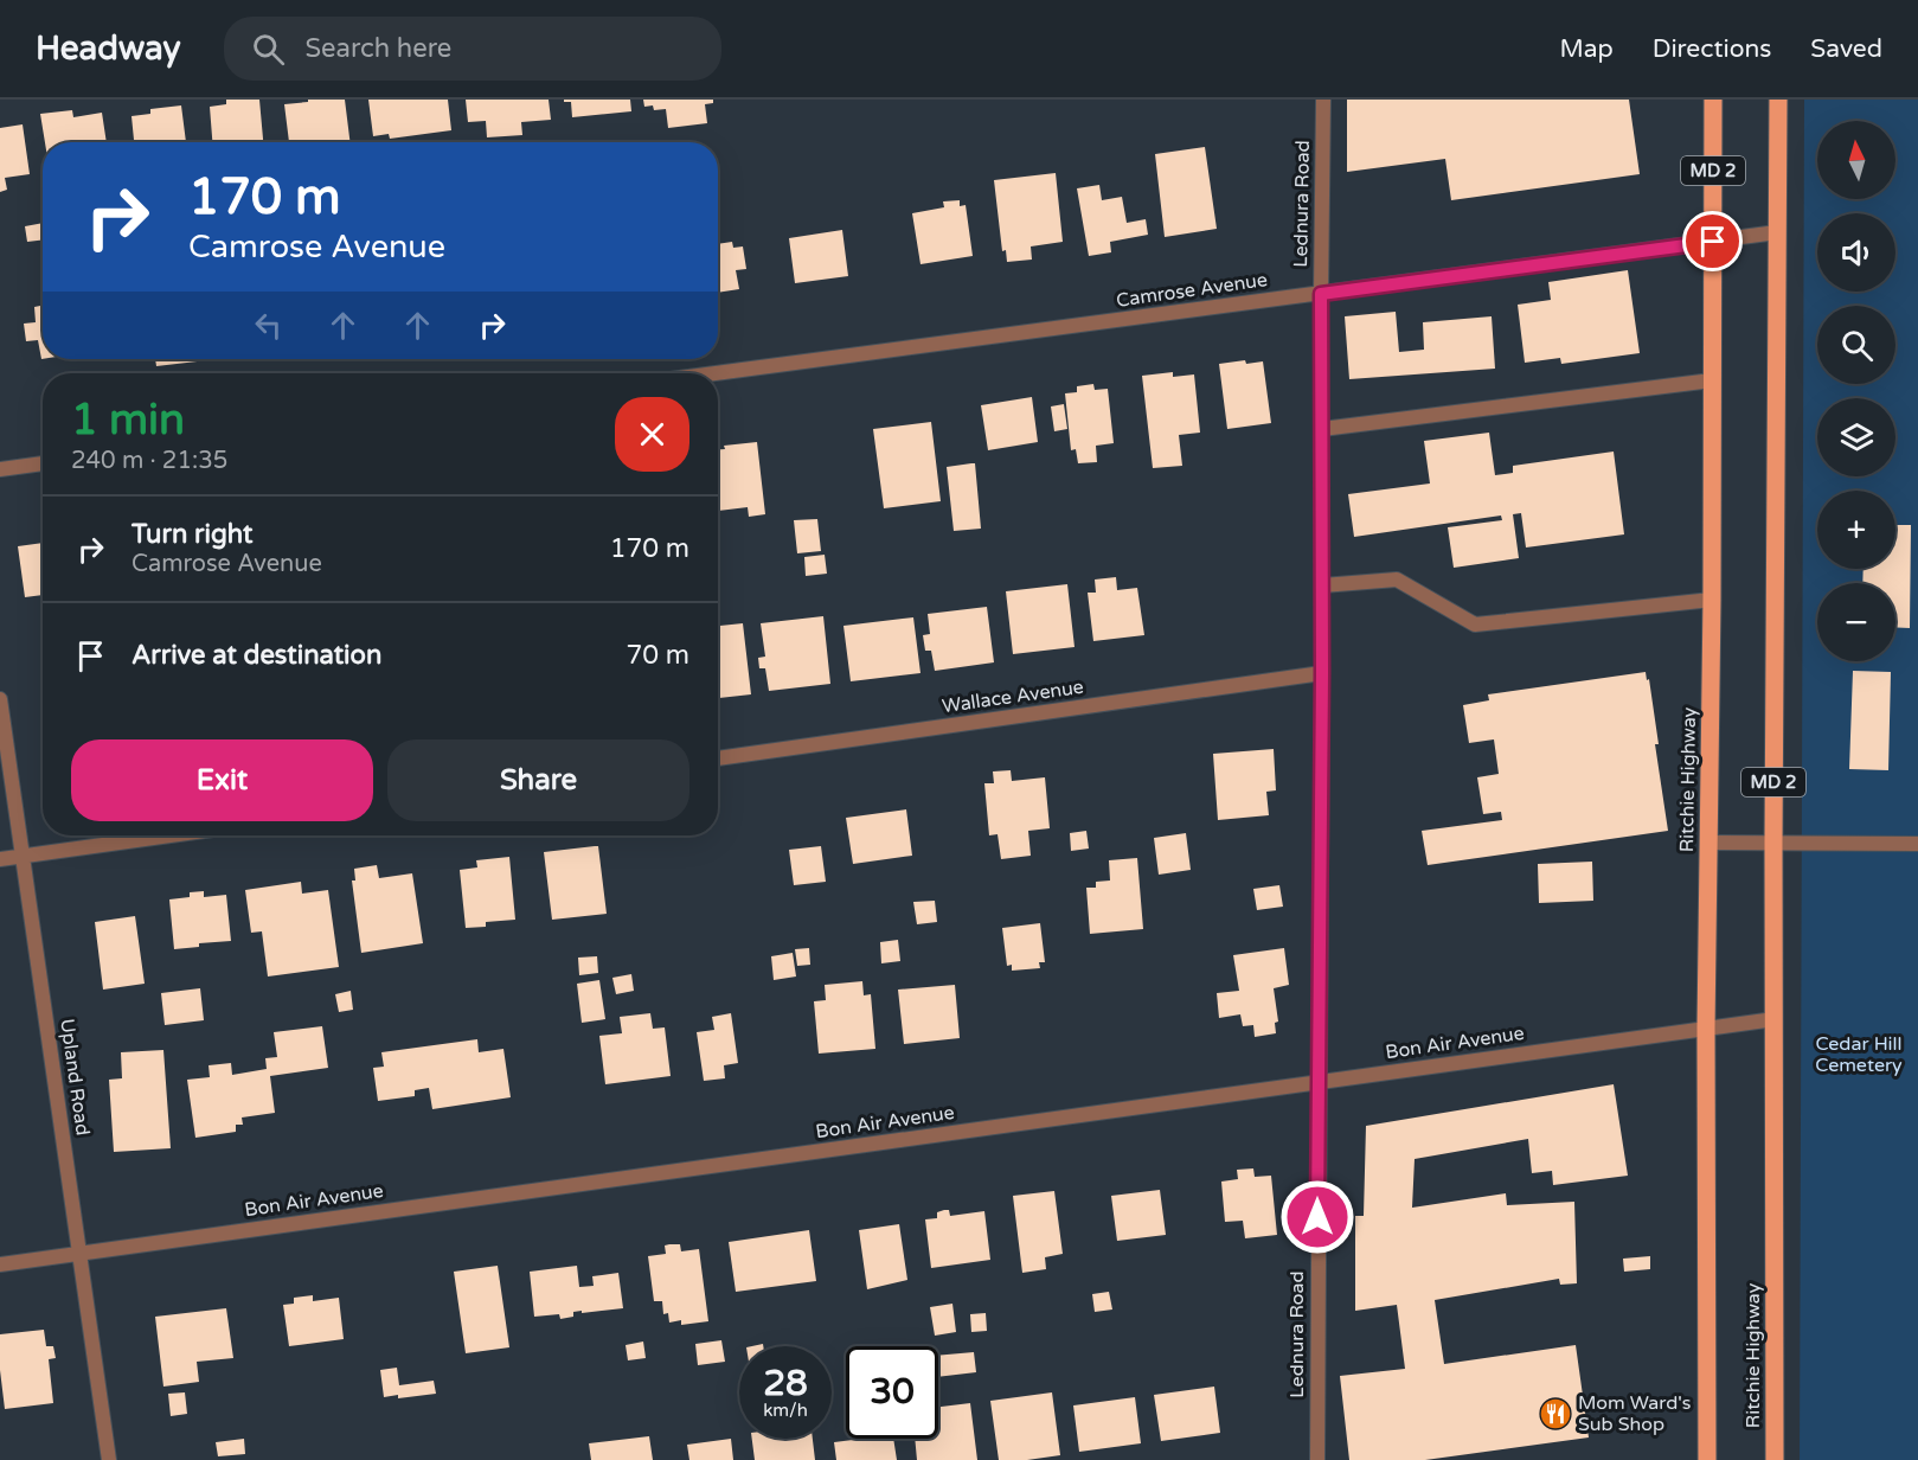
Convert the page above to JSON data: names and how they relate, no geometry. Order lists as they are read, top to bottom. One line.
{"streets":{"main road":["MD 2","Ritchie Highway"],"street":["Lednura Road","Camrose Avenue","Wallace Avenue","Bon Air Avenue","Upland Road"]},"crossings":[["Lednura Road","Camrose Avenue"],["Lednura Road","Wallace Avenue"],["Lednura Road","Bon Air Avenue"],["Camrose Avenue","Ritchie Highway"],["Ritchie Highway","Bon Air Avenue"],["Bon Air Avenue","Upland Road"]],"parks":["Cedar Hill Cemetery"],"places":{"restaurant":["Mom Ward's Sub Shop"]},"north":"top","page":{"header":"Headway","search":"Search here","nav":["Map","Directions","Saved"],"map_buttons":["+","−"],"turn":["170 m","Camrose Avenue"],"heading":["1 min","240 m · 21:35"],"list":[{"name":"Turn right","note":"Camrose Avenue","value":"170 m"},{"name":"Arrive at destination","value":"70 m"}],"buttons":["Exit","Share"],"speed":"28 km/h","limit":"30"}}
